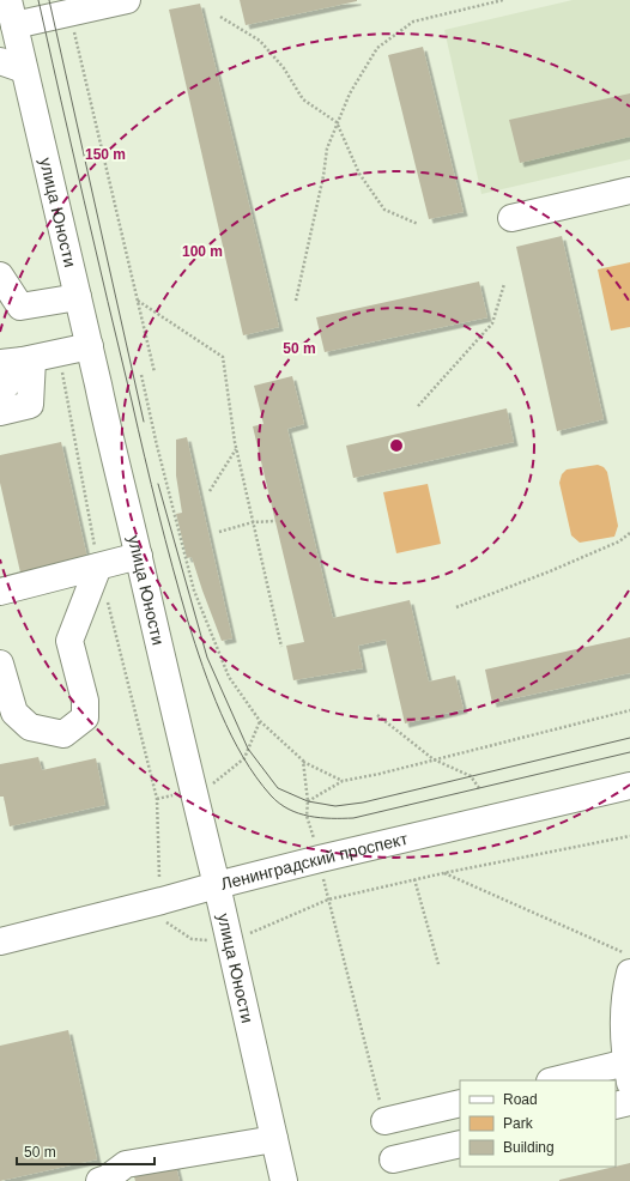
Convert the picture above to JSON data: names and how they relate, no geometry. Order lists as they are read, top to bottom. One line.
{"streets":{"main road":["улица Юности","Ленинградский проспект"]},"crossings":[["улица Юности","Ленинградский проспект"]],"legend":["Road","Park","Building"],"scale_bar":"50 m","rings":["150 m","100 m","50 m"]}
